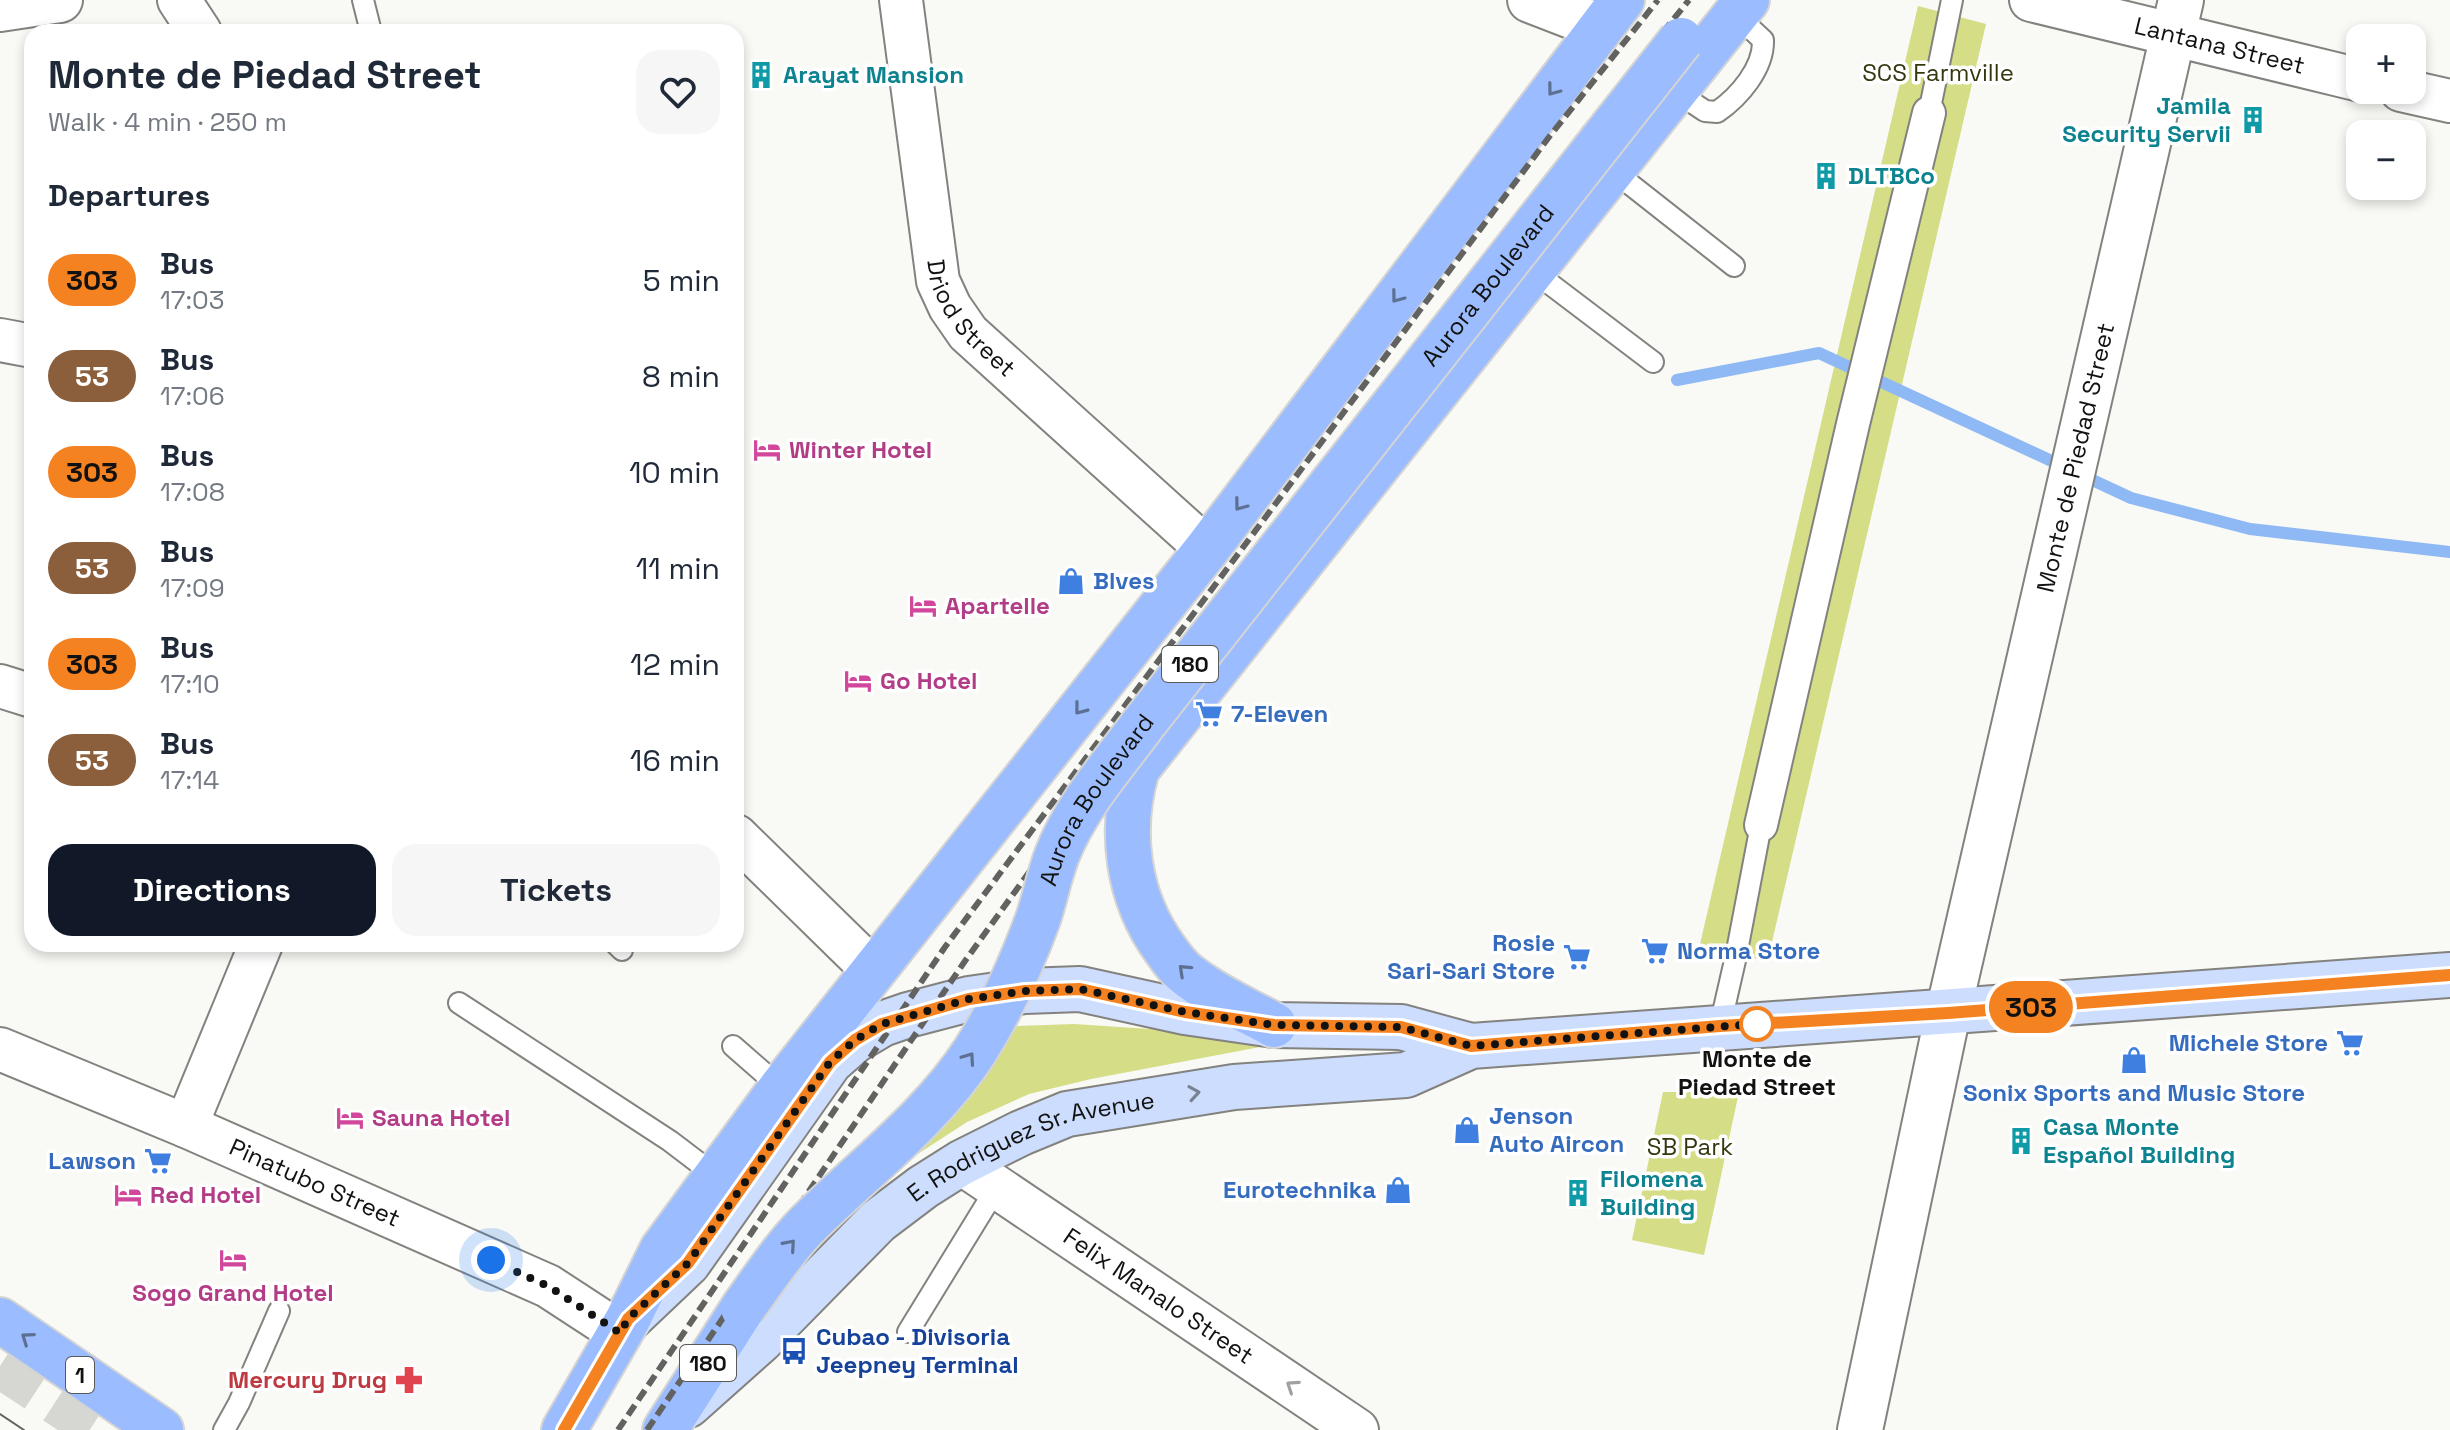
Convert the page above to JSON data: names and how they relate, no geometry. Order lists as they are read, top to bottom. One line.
{"streets":{"main road":["Aurora Boulevard","180","E. Rodriguez Sr. Avenue","1"],"street":["Lantana Street","Driod Street","Monte de Piedad Street","Pinatubo Street","Felix Manalo Street"]},"crossings":[["Lantana Street","Monte de Piedad Street"],["Aurora Boulevard","E. Rodriguez Sr. Avenue"],["Driod Street","180"],["Monte de Piedad Street","E. Rodriguez Sr. Avenue"],["180","E. Rodriguez Sr. Avenue"],["180","Pinatubo Street"],["E. Rodriguez Sr. Avenue","Felix Manalo Street"]],"one_way":["Felix Manalo Street"],"parks":["SCS Farmville","SB Park"],"places":{"building":["Arayat Mansion","Jamila Security Servii","DLTBCo","Casa Monte Español Building","Filomena Building"],"hotel":["Winter Hotel","Apartelle","Go Hotel","Sauna Hotel","Red Hotel","Sogo Grand Hotel"],"shop":["Blves","Sonix Sports and Music Store","Jenson Auto Aircon","Eurotechnika"],"supermarket":["7-Eleven","Norma Store","Rosie Sari-Sari Store","Michele Store","Lawson"],"other":["Monte de Piedad Street"],"bus stop":["Cubao - Divisoria Jeepney Terminal"],"pharmacy":["Mercury Drug"]},"lines":["bus line 303"],"page":{"on_map":"303","map_buttons":["+","−"],"heading":[["Monte de Piedad Street","Walk · 4 min · 250 m"],"Departures"],"list":[{"mark":"303","name":"Bus","note":"17:03","value":"5 min"},{"mark":"53","name":"Bus","note":"17:06","value":"8 min"},{"mark":"303","name":"Bus","note":"17:08","value":"10 min"},{"mark":"53","name":"Bus","note":"17:09","value":"11 min"},{"mark":"303","name":"Bus","note":"17:10","value":"12 min"},{"mark":"53","name":"Bus","note":"17:14","value":"16 min"}],"buttons":["Directions","Tickets"]}}
